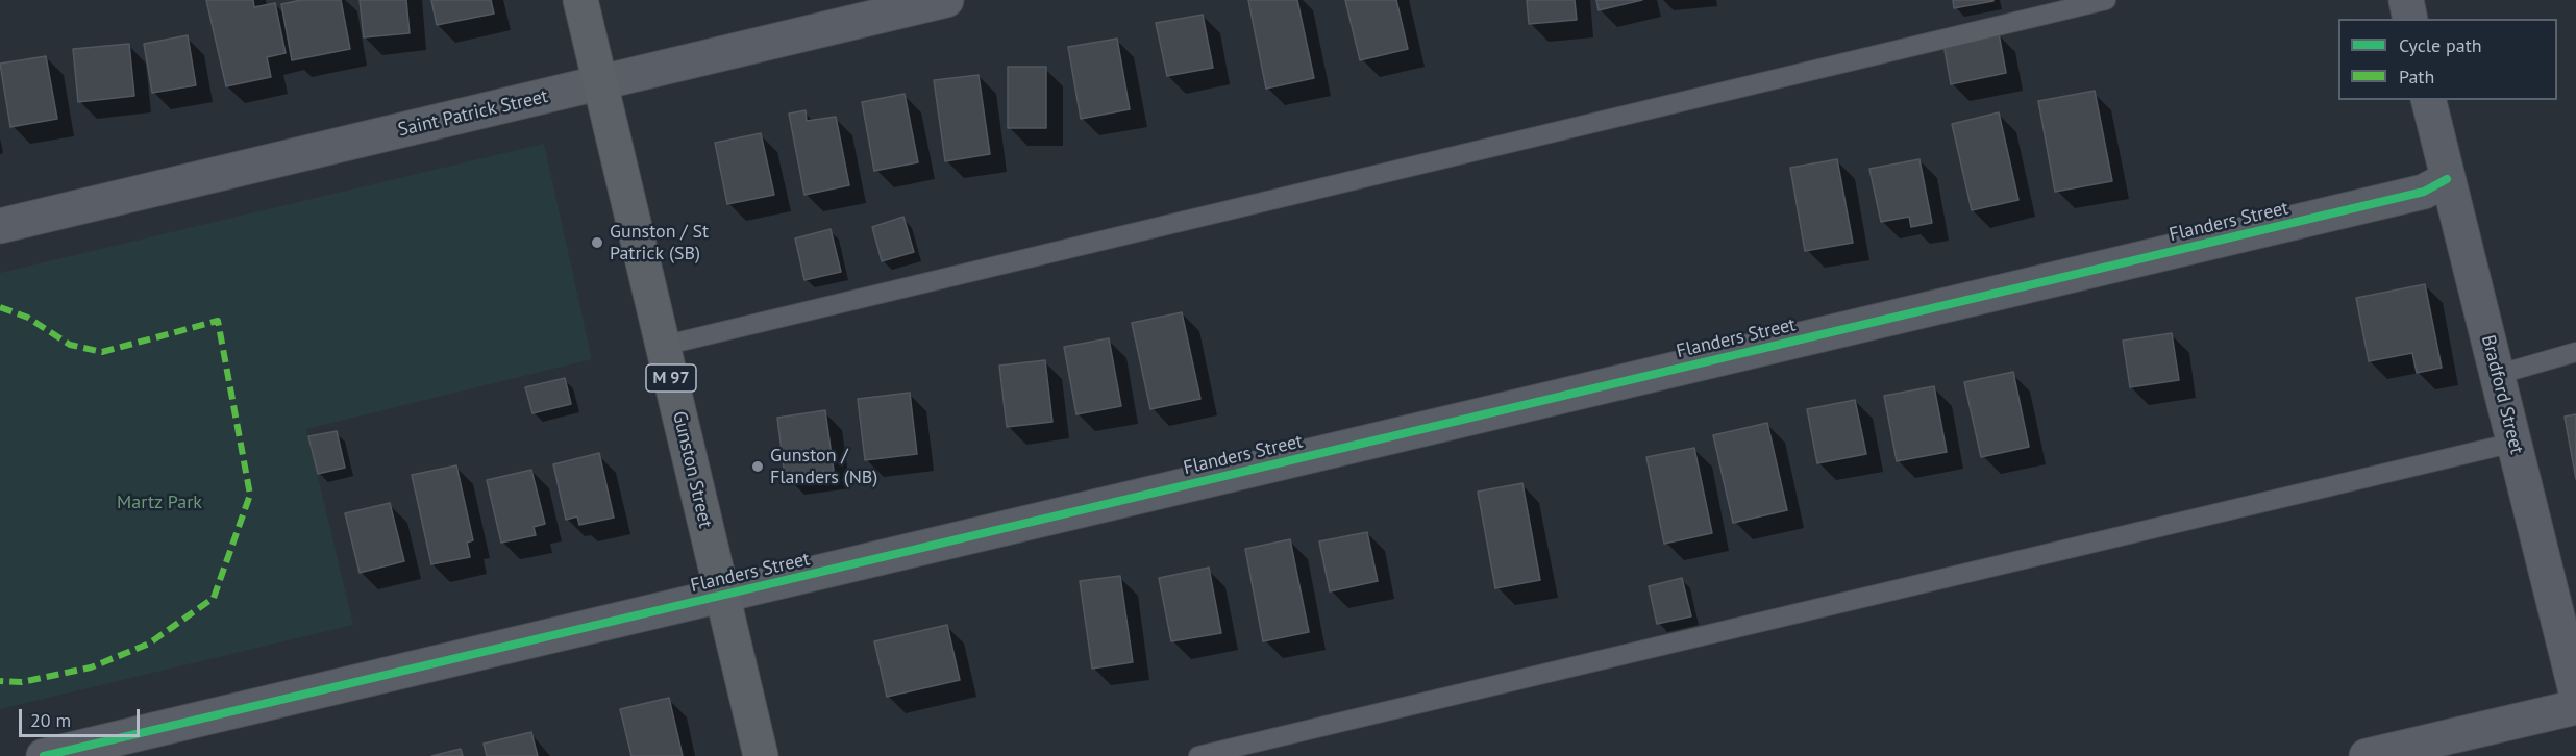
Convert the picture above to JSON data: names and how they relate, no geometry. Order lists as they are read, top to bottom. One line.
{"streets":{"main road":["M 97","Gunston Street"],"street":["Saint Patrick Street","Flanders Street","Bradford Street"]},"crossings":[["Saint Patrick Street","Gunston Street"],["Flanders Street","Bradford Street"],["Flanders Street","Gunston Street"]],"parks":["Martz Park"],"places":["Gunston / St Patrick (SB)","Gunston / Flanders (NB)"],"legend":["Cycle path","Path"],"scale_bar":"20 m"}
